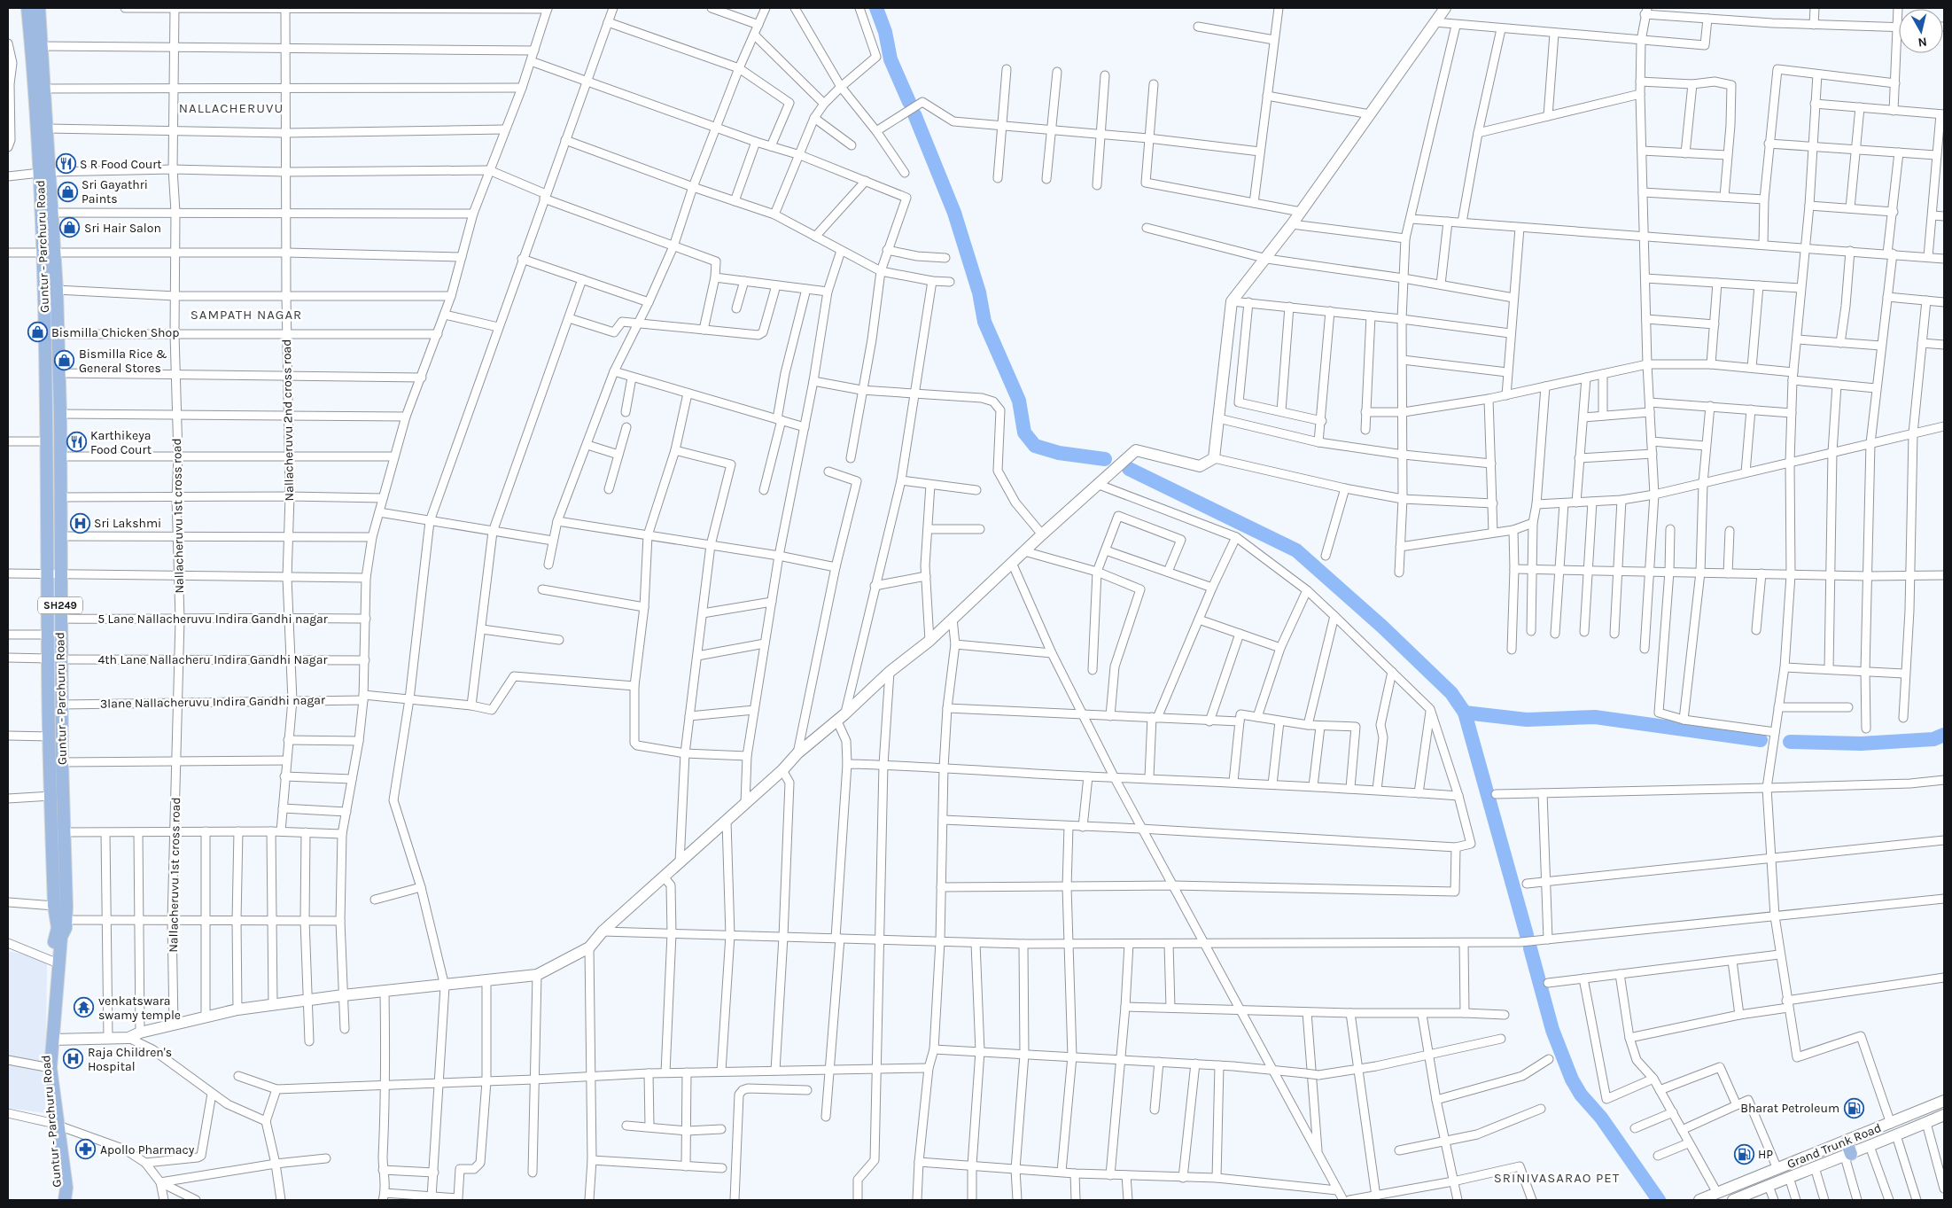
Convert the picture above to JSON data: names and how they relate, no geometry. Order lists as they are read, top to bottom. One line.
{"streets":{"main road":["Guntur - Parchuru Road","SH249","Grand Trunk Road"],"street":["Nallacheruvu 2nd cross road","Nallacheruvu 1st cross road","5 Lane Nallacheruvu Indira Gandhi nagar","4th Lane Nallacheru Indira Gandhi Nagar","3lane Nallacheruvu Indira Gandhi nagar"]},"crossings":[["Guntur - Parchuru Road","5 Lane Nallacheruvu Indira Gandhi nagar"],["Guntur - Parchuru Road","4th Lane Nallacheru Indira Gandhi Nagar"],["Guntur - Parchuru Road","3lane Nallacheruvu Indira Gandhi nagar"],["Nallacheruvu 2nd cross road","5 Lane Nallacheruvu Indira Gandhi nagar"],["Nallacheruvu 2nd cross road","4th Lane Nallacheru Indira Gandhi Nagar"],["Nallacheruvu 2nd cross road","3lane Nallacheruvu Indira Gandhi nagar"],["Nallacheruvu 1st cross road","5 Lane Nallacheruvu Indira Gandhi nagar"],["Nallacheruvu 1st cross road","4th Lane Nallacheru Indira Gandhi Nagar"],["Nallacheruvu 1st cross road","3lane Nallacheruvu Indira Gandhi nagar"]],"districts":["NALLACHERUVU","SAMPATH NAGAR","SRINIVASARAO PET"],"places":{"restaurant":["S R Food Court","Karthikeya Food Court"],"shop":["Sri Gayathri Paints","Sri Hair Salon","Bismilla Chicken Shop","Bismilla Rice & General Stores"],"hospital":["Sri Lakshmi","Raja Children's Hospital"],"temple":["venkatswara swamy temple"],"fuel station":["Bharat Petroleum","HP"],"pharmacy":["Apollo Pharmacy"]},"north":"bottom"}
